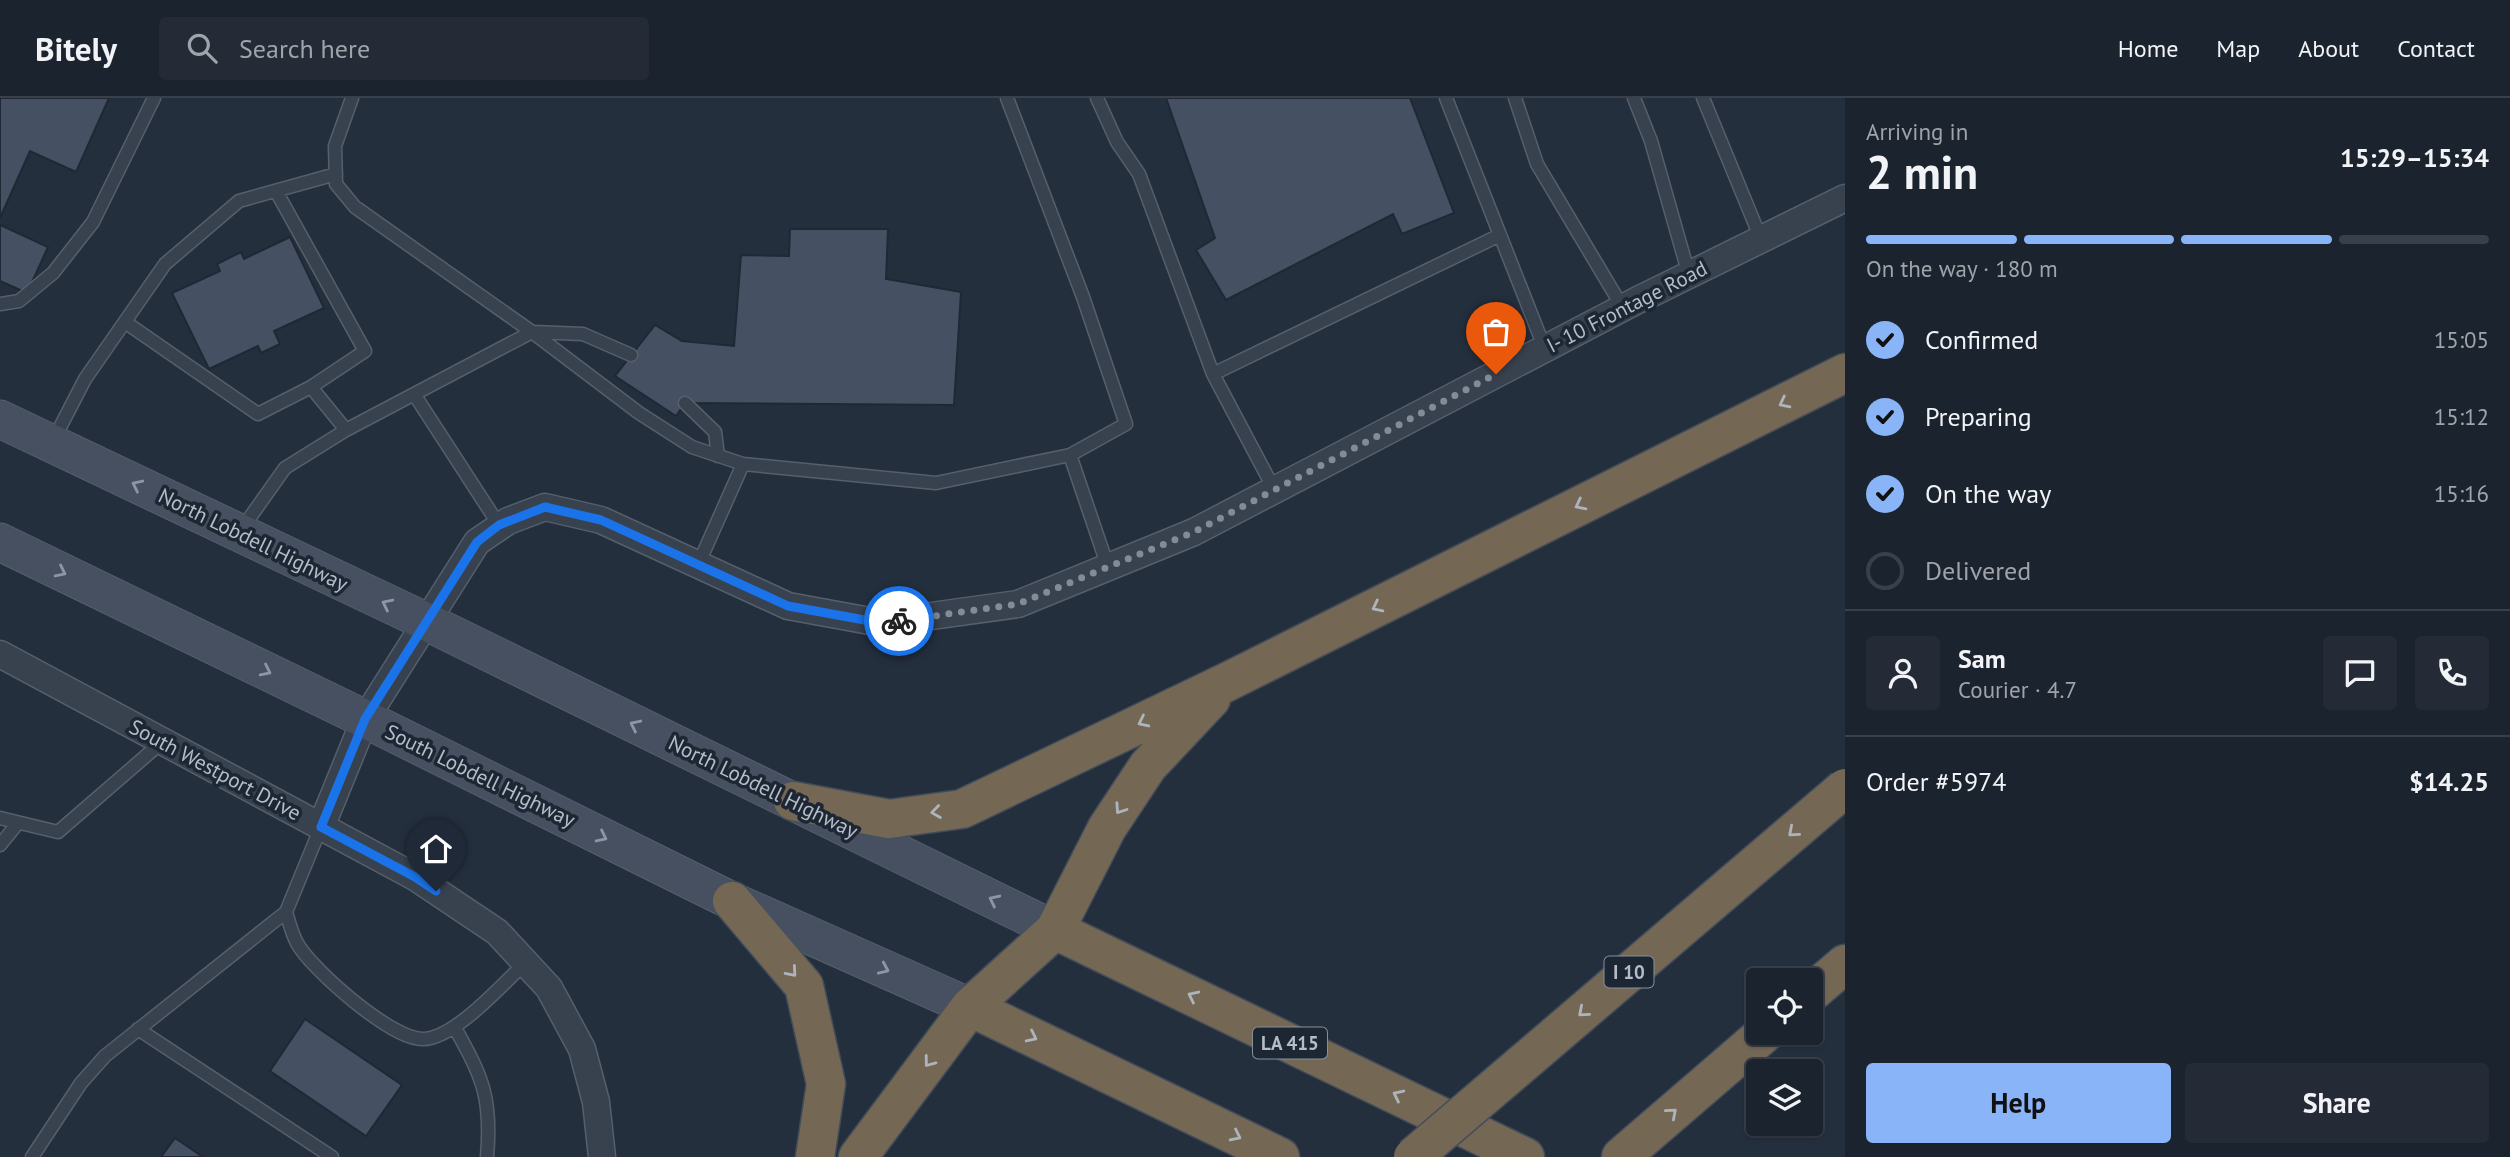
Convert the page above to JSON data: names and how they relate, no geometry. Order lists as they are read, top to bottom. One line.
{"streets":{"highway":["North Lobdell Highway","I 10","LA 415"],"street":["I- 10 Frontage Road","South Westport Drive","South Lobdell Highway"]},"crossings":[["I- 10 Frontage Road","North Lobdell Highway"]],"one_way":["North Lobdell Highway","South Lobdell Highway"],"page":{"header":"Bitely","search":"Search here","nav":["Home","Map","About","Contact"],"heading":["2 min","Arriving in","15:29–15:34"],"panel":["Sam","Courier · 4.7","Order #5974","$14.25"],"bar":"On the way · 180 m","list":[["Confirmed","15:05"],["Preparing","15:12"],["On the way","15:16"],"Delivered"],"buttons":["Help","Share"]}}
